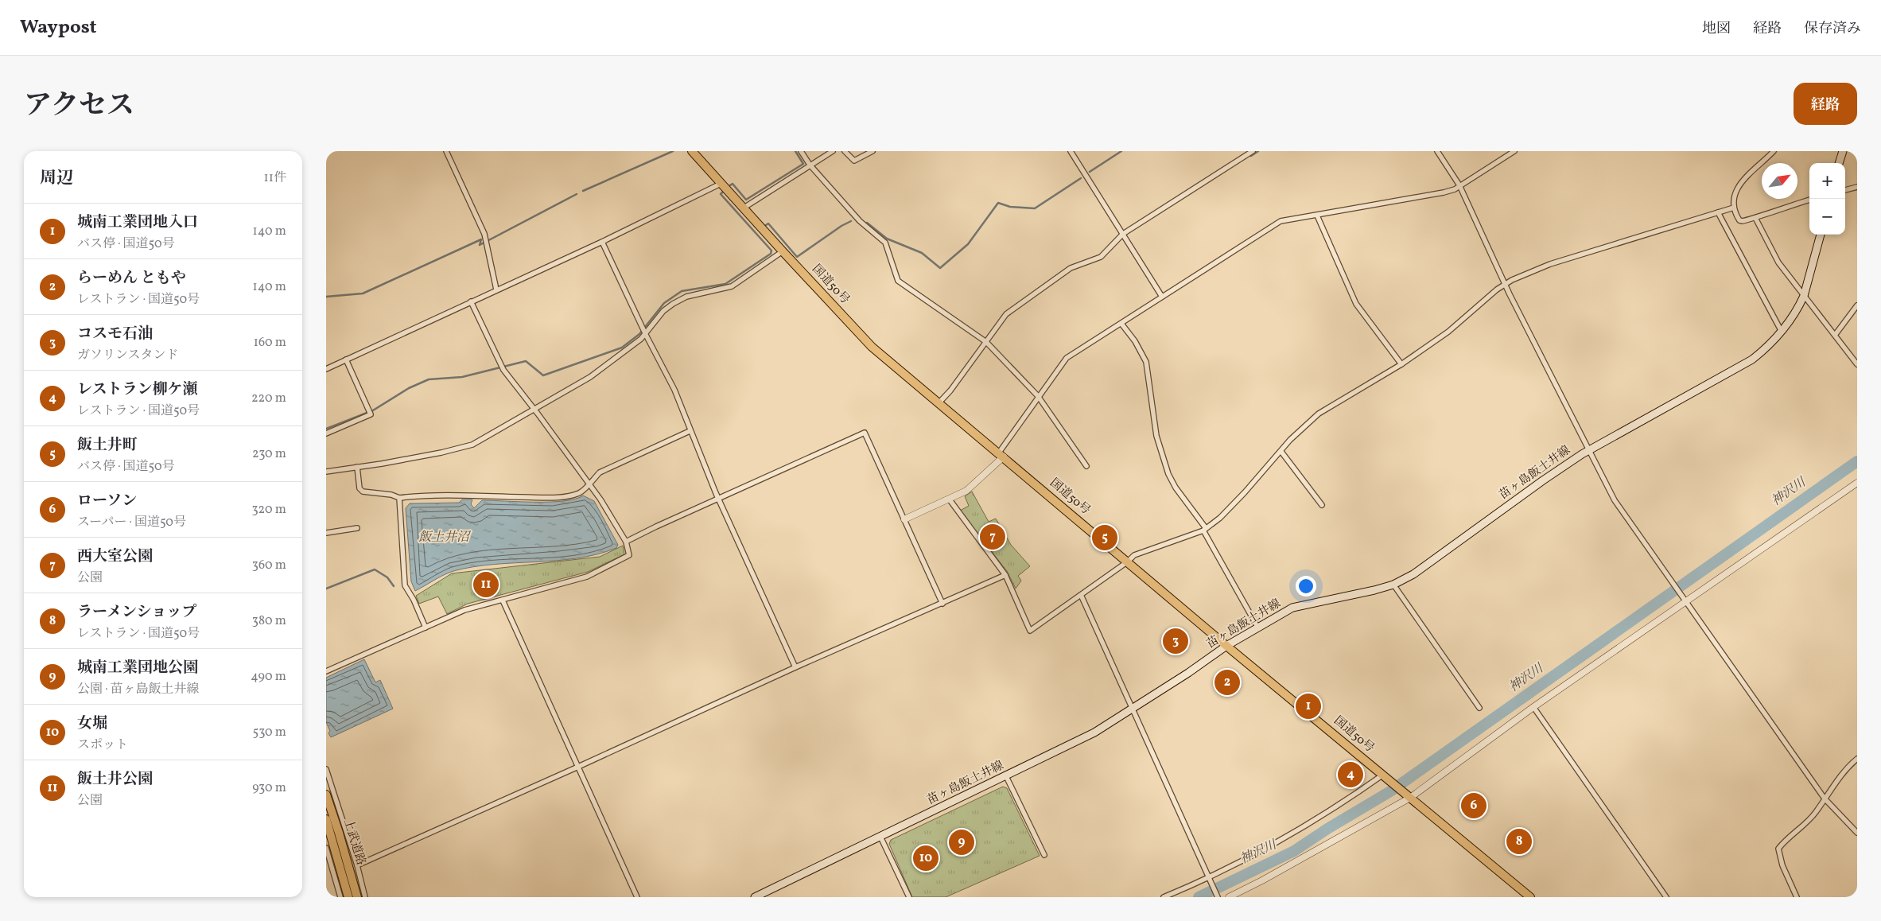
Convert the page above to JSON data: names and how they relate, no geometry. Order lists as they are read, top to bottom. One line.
{"streets":{"highway":["国道50号","上武道路"],"main road":["苗ヶ島飯土井線"]},"crossings":[["国道50号","苗ヶ島飯土井線"]],"water":["神沢川","飯土井沼"],"north":"top right","page":{"header":"Waypost","nav":["地図","経路","保存済み"],"title":"アクセス","buttons":"経路","heading":["周辺","11件"],"map_buttons":["+","−"],"list":[{"mark":"1","name":"城南工業団地入口","note":"バス停 · 国道50号","value":"140 m"},{"mark":"2","name":"らーめん ともや","note":"レストラン · 国道50号","value":"140 m"},{"mark":"3","name":"コスモ石油","note":"ガソリンスタンド","value":"160 m"},{"mark":"4","name":"レストラン柳ケ瀬","note":"レストラン · 国道50号","value":"220 m"},{"mark":"5","name":"飯土井町","note":"バス停 · 国道50号","value":"230 m"},{"mark":"6","name":"ローソン","note":"スーパー · 国道50号","value":"320 m"},{"mark":"7","name":"西大室公園","note":"公園","value":"360 m"},{"mark":"8","name":"ラーメンショップ","note":"レストラン · 国道50号","value":"380 m"},{"mark":"9","name":"城南工業団地公園","note":"公園 · 苗ヶ島飯土井線","value":"490 m"},{"mark":"10","name":"女堀","note":"スポット","value":"530 m"},{"mark":"11","name":"飯土井公園","note":"公園","value":"930 m"}],"pins":["7","5","11","3","2","1","4","6","8","9","10"]}}
